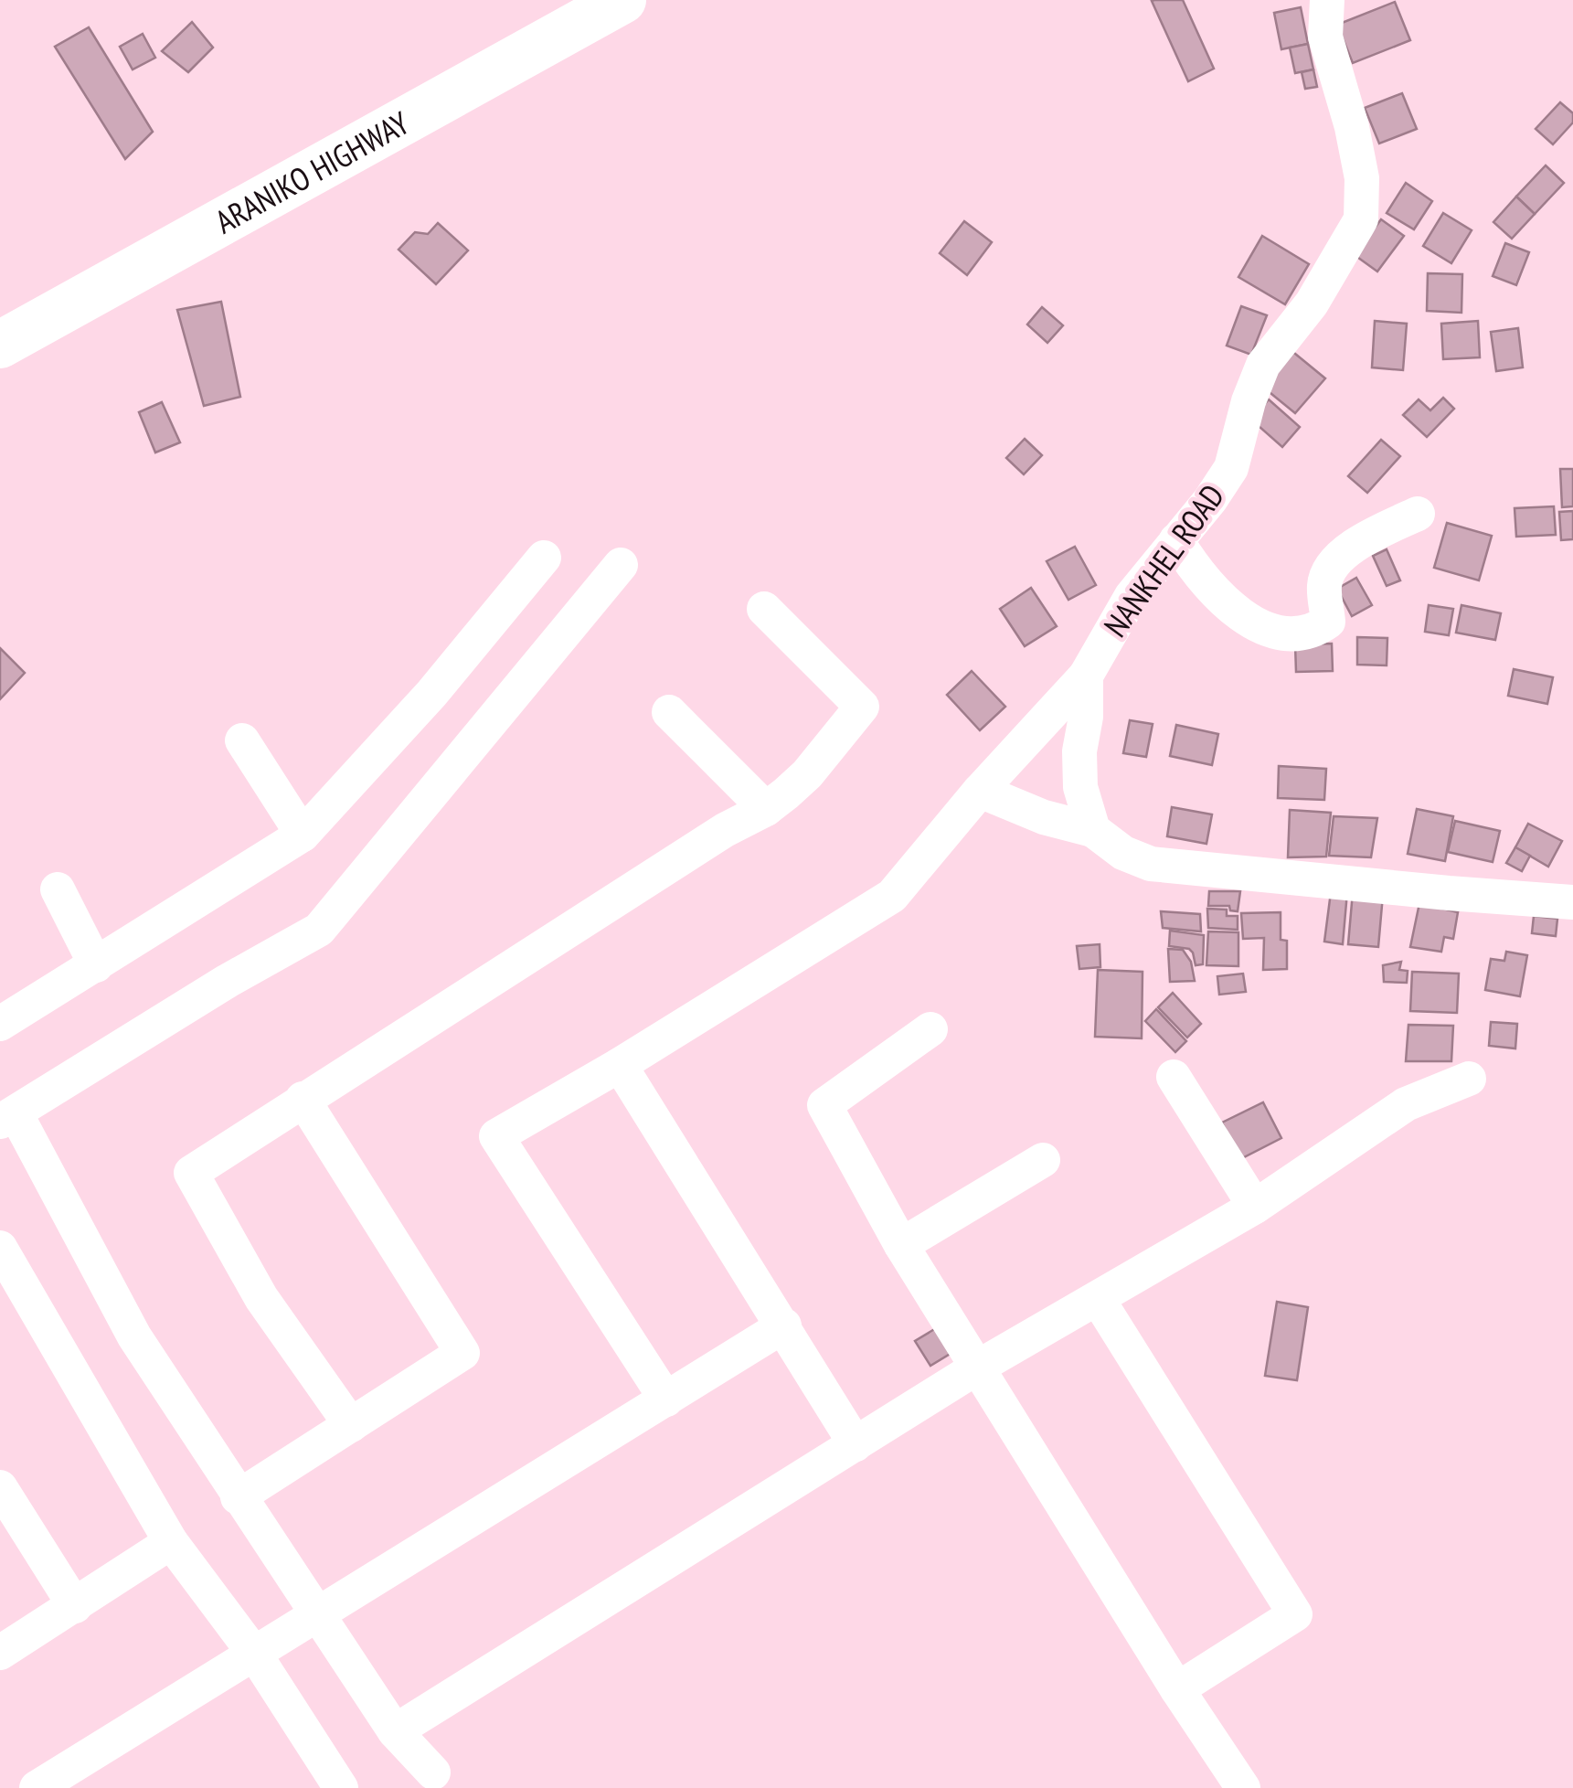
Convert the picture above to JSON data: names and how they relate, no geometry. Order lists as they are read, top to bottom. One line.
{"streets":{"highway":["ARANIKO HIGHWAY"],"street":["NANKHEL ROAD"]}}
